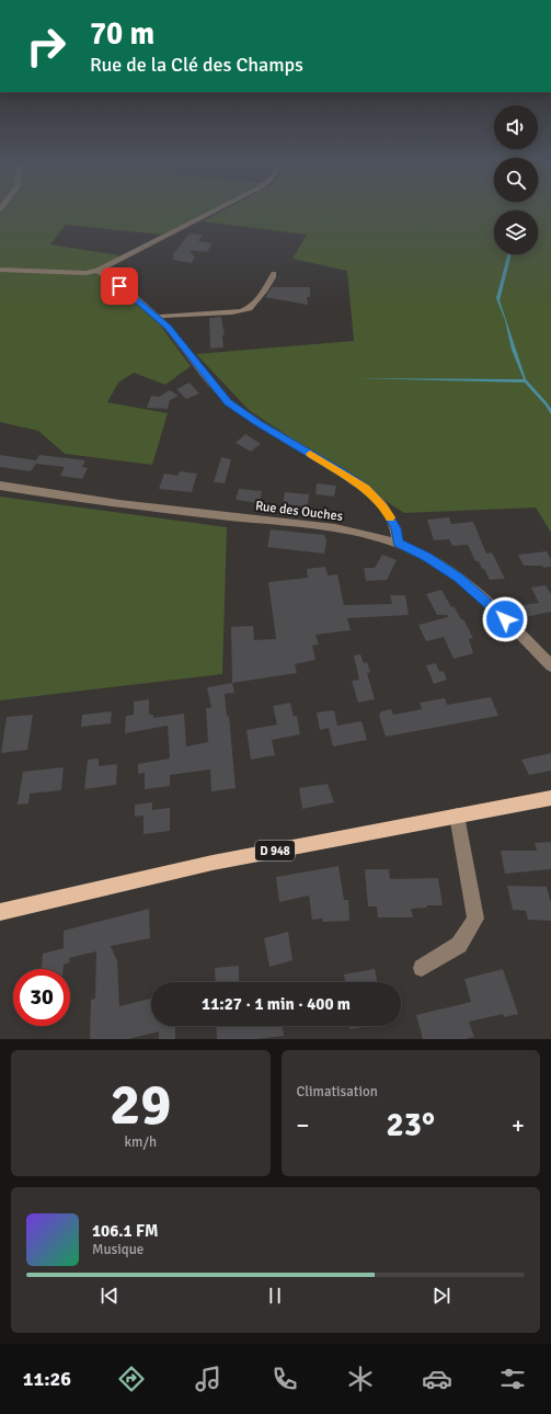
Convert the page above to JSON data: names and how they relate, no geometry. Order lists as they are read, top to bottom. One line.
{"streets":{"main road":["D 948"],"street":["Rue des Ouches"]},"page":{"turn":["70 m","Rue de la Clé des Champs"],"limit":"30","trip":"11:27 · 1 min · 400 m","tile":[["29","km/h"],"Climatisation"],"heat":["−","23°","+"],"song":["106.1 FM","Musique"],"tabs":"11:26"}}
